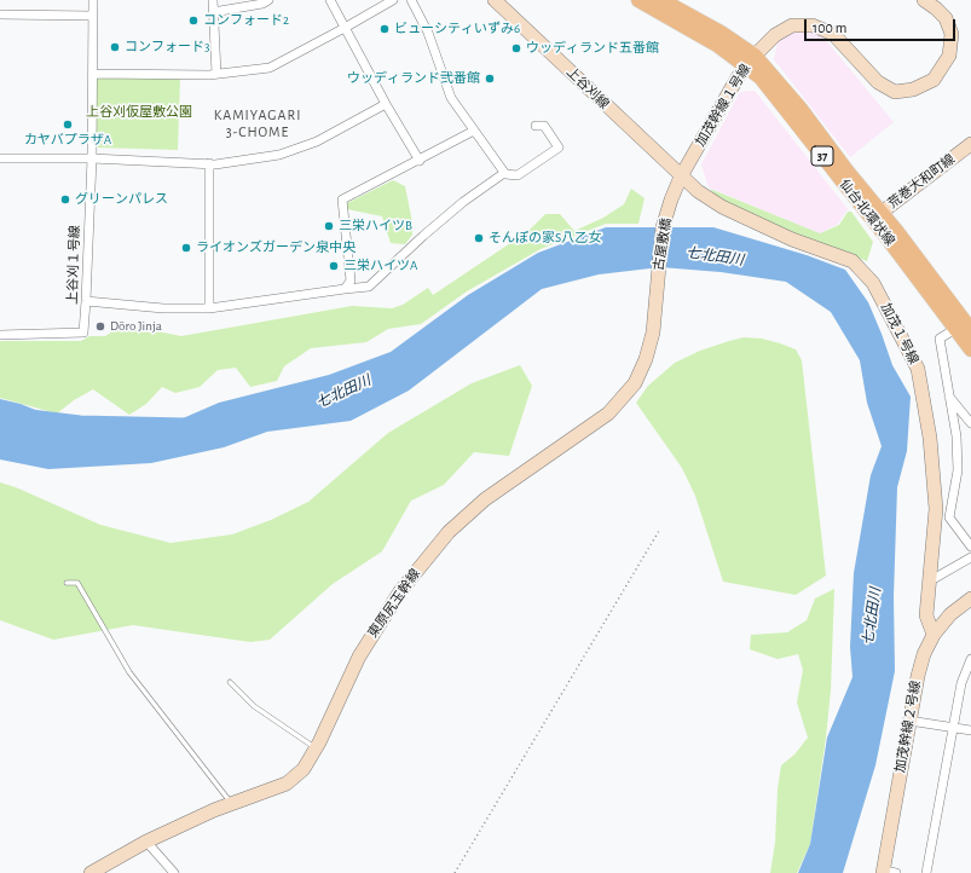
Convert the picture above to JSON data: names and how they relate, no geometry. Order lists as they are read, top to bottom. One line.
{"streets":{"main road":["37","仙台北環状線"],"street":["上谷刈線","加茂幹線１号線","荒巻大和町線","古屋敷橋","上谷刈１号線","加茂１号線","東原尻玉幹線","加茂幹線２号線"]},"crossings":[["上谷刈線","加茂幹線１号線"],["上谷刈線","加茂１号線"],["加茂幹線１号線","仙台北環状線"],["加茂幹線１号線","古屋敷橋"],["加茂幹線１号線","加茂１号線"],["荒巻大和町線","仙台北環状線"],["古屋敷橋","東原尻玉幹線"],["加茂１号線","加茂幹線２号線"]],"districts":["KAMIYAGARI 3-CHOME"],"water":["七北田川"],"parks":["上谷刈仮屋敷公園"],"places":["コンフォード2","ビューシティいずみ6","コンフォード3","ウッディランド五番館","ウッディランド弐番館","カヤバプラザA","グリーンパレス","三栄ハイツB","そんぽの家S八乙女","ライオンズガーデン泉中央","三栄ハイツA","Dōro Jinja"],"scale_bar":"100 m"}
